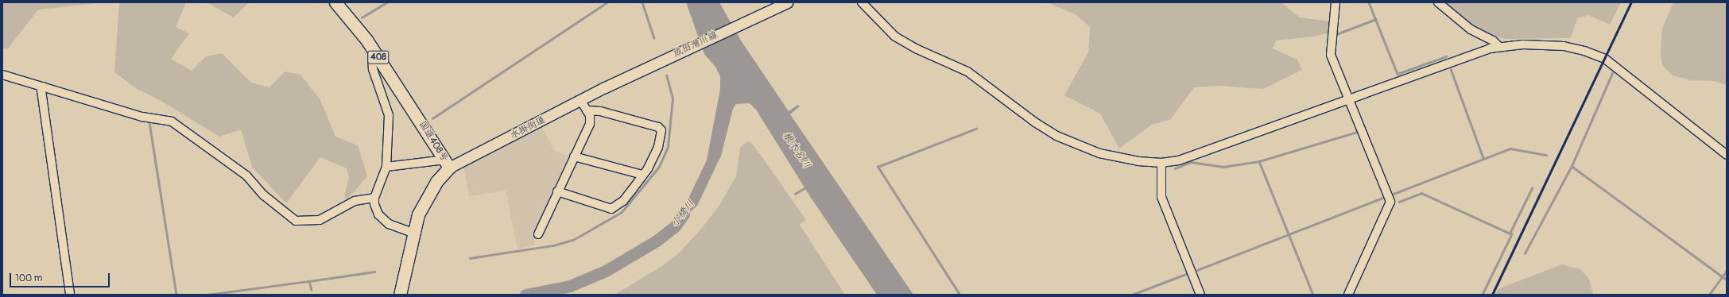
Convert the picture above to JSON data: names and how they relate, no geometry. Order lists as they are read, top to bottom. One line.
{"streets":{"highway":["408","国道408号"],"main road":["成田滑川線","水掛街道"]},"crossings":[["成田滑川線","水掛街道"],["水掛街道","国道408号"]],"water":["根木名川","小橋川"],"scale_bar":"100 m"}
